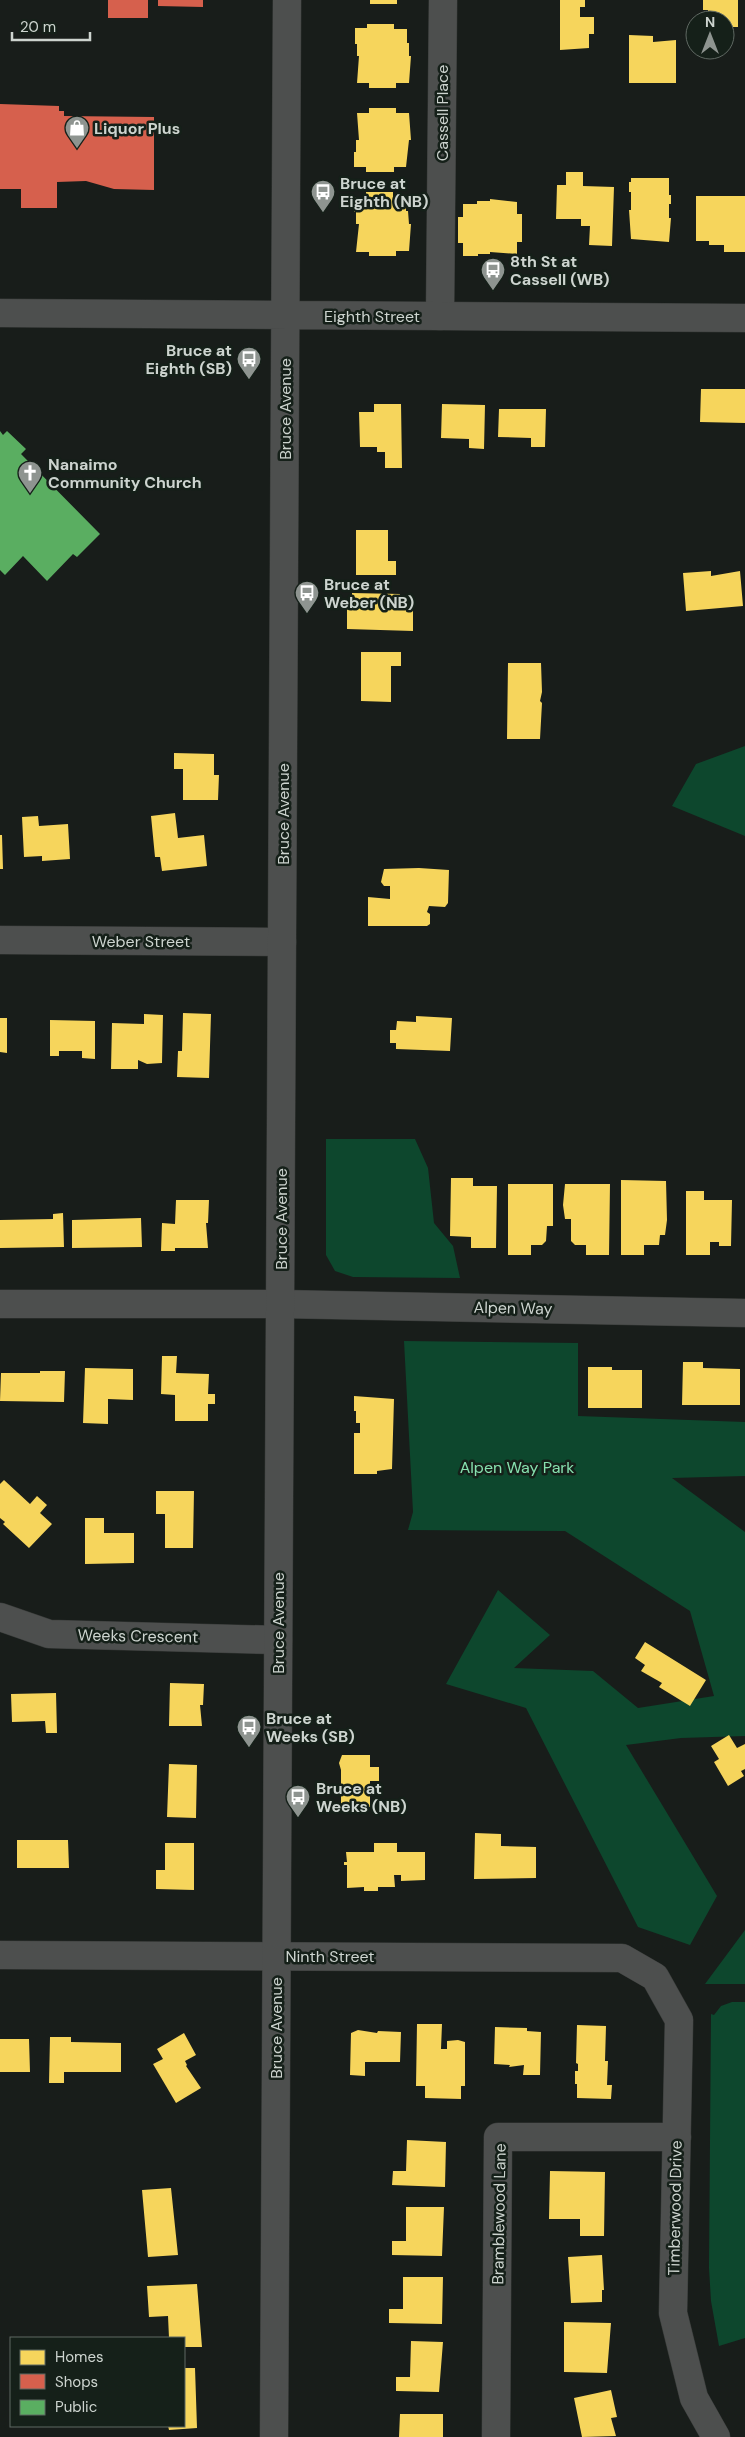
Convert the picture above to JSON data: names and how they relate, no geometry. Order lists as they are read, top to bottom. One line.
{"streets":{"street":["Cassell Place","Eighth Street","Bruce Avenue","Weber Street","Alpen Way","Weeks Crescent","Ninth Street","Timberwood Drive","Bramblewood Lane"]},"crossings":[["Cassell Place","Eighth Street"],["Eighth Street","Bruce Avenue"],["Bruce Avenue","Weber Street"],["Bruce Avenue","Alpen Way"],["Bruce Avenue","Weeks Crescent"],["Bruce Avenue","Ninth Street"],["Ninth Street","Timberwood Drive"],["Timberwood Drive","Bramblewood Lane"]],"parks":["Alpen Way Park"],"places":{"shop":["Liquor Plus"],"bus stop":["Bruce at Eighth (NB)","8th St at Cassell (WB)","Bruce at Eighth (SB)","Bruce at Weber (NB)","Bruce at Weeks (SB)","Bruce at Weeks (NB)"],"church":["Nanaimo Community Church"]},"legend":["Homes","Shops","Public"],"scale_bar":"20 m","north":"top"}
